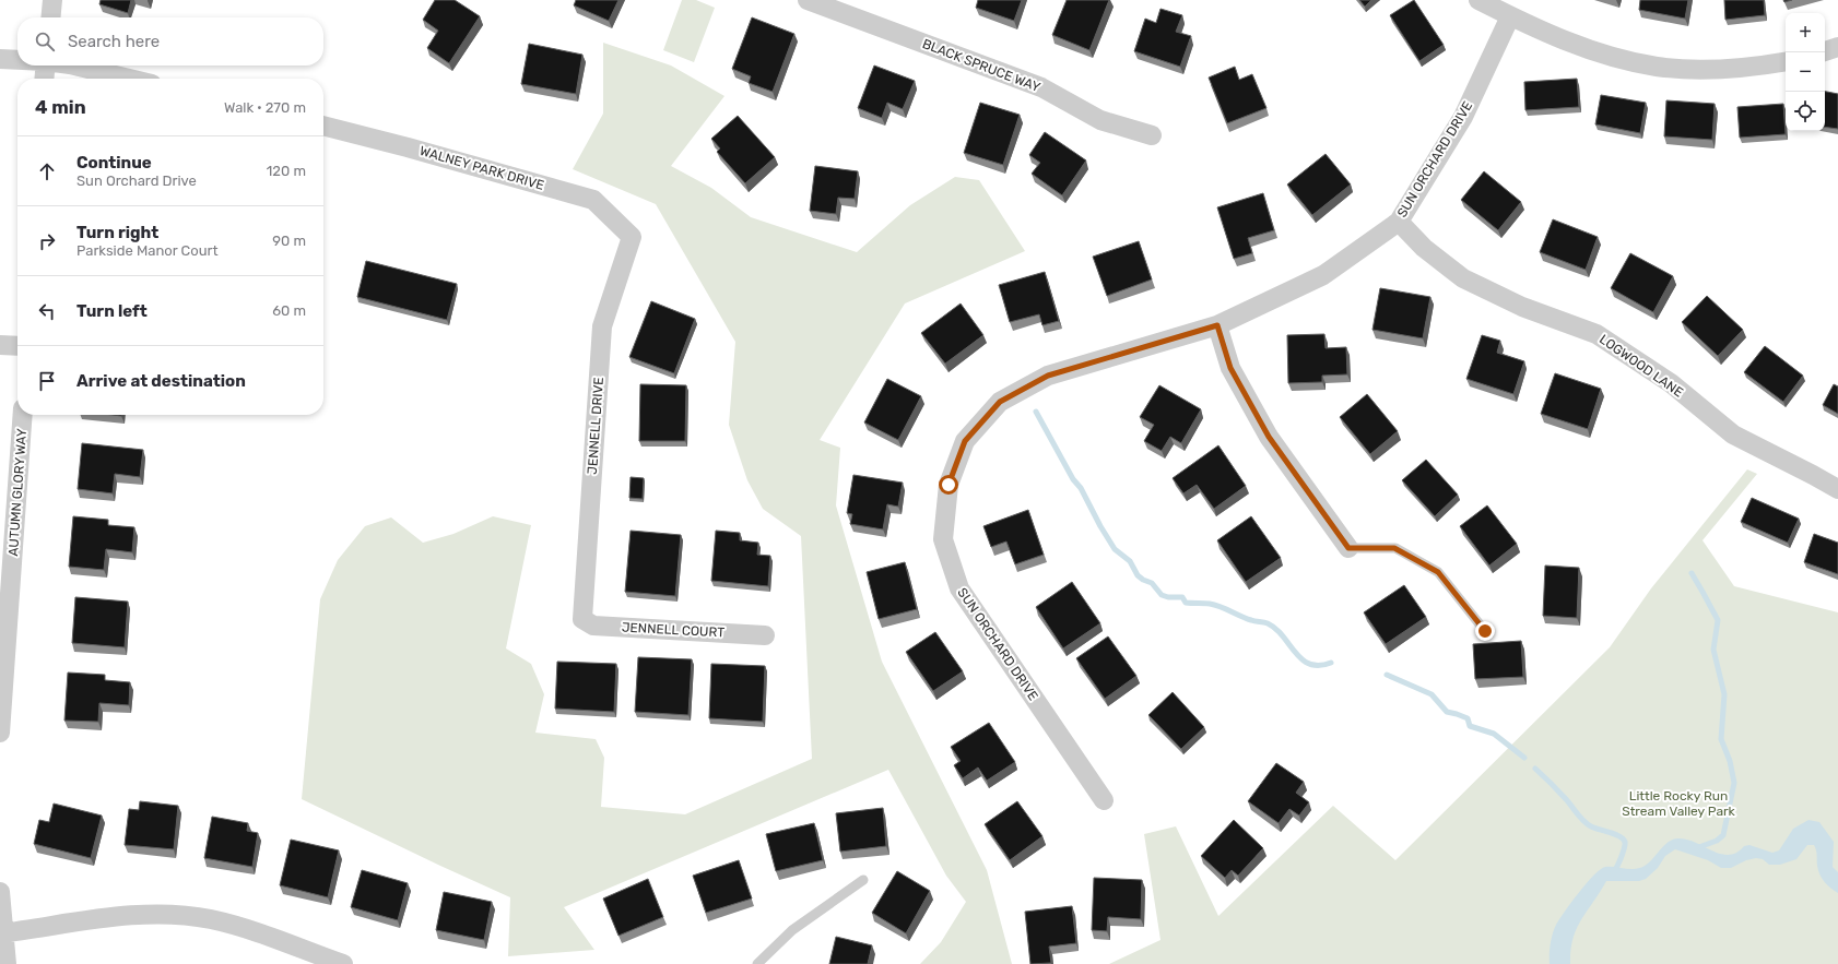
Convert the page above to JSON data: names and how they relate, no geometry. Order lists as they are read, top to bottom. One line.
{"streets":{"street":["BLACK SPRUCE WAY","SUN ORCHARD DRIVE","WALNEY PARK DRIVE","LOGWOOD LANE","JENNELL DRIVE","AUTUMN GLORY WAY","JENNELL COURT"]},"crossings":[["SUN ORCHARD DRIVE","LOGWOOD LANE"],["WALNEY PARK DRIVE","JENNELL DRIVE"],["JENNELL DRIVE","JENNELL COURT"]],"parks":["Little Rocky Run Stream Valley Park"],"page":{"map_buttons":["+","−"],"search":"Search here","heading":["4 min","Walk · 270 m"],"list":[["Continue","Sun Orchard Drive","120 m"],["Turn right","Parkside Manor Court","90 m"],["Turn left","60 m"],"Arrive at destination"]}}
